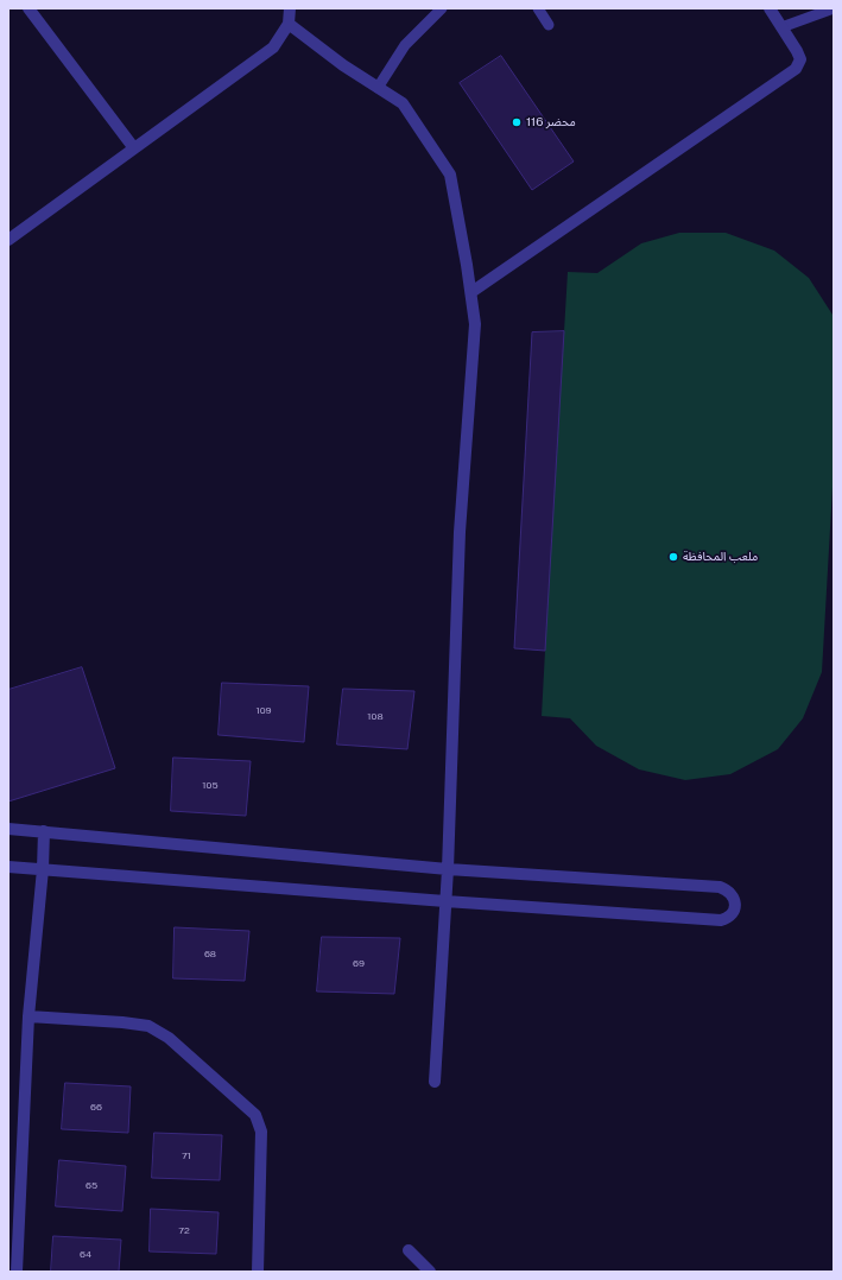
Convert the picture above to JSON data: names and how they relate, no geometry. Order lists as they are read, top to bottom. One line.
{"places":["محضر 116","ملعب المحافظة"],"house_numbers":["109","108","105","68","69","66","71","65","72","64"]}
